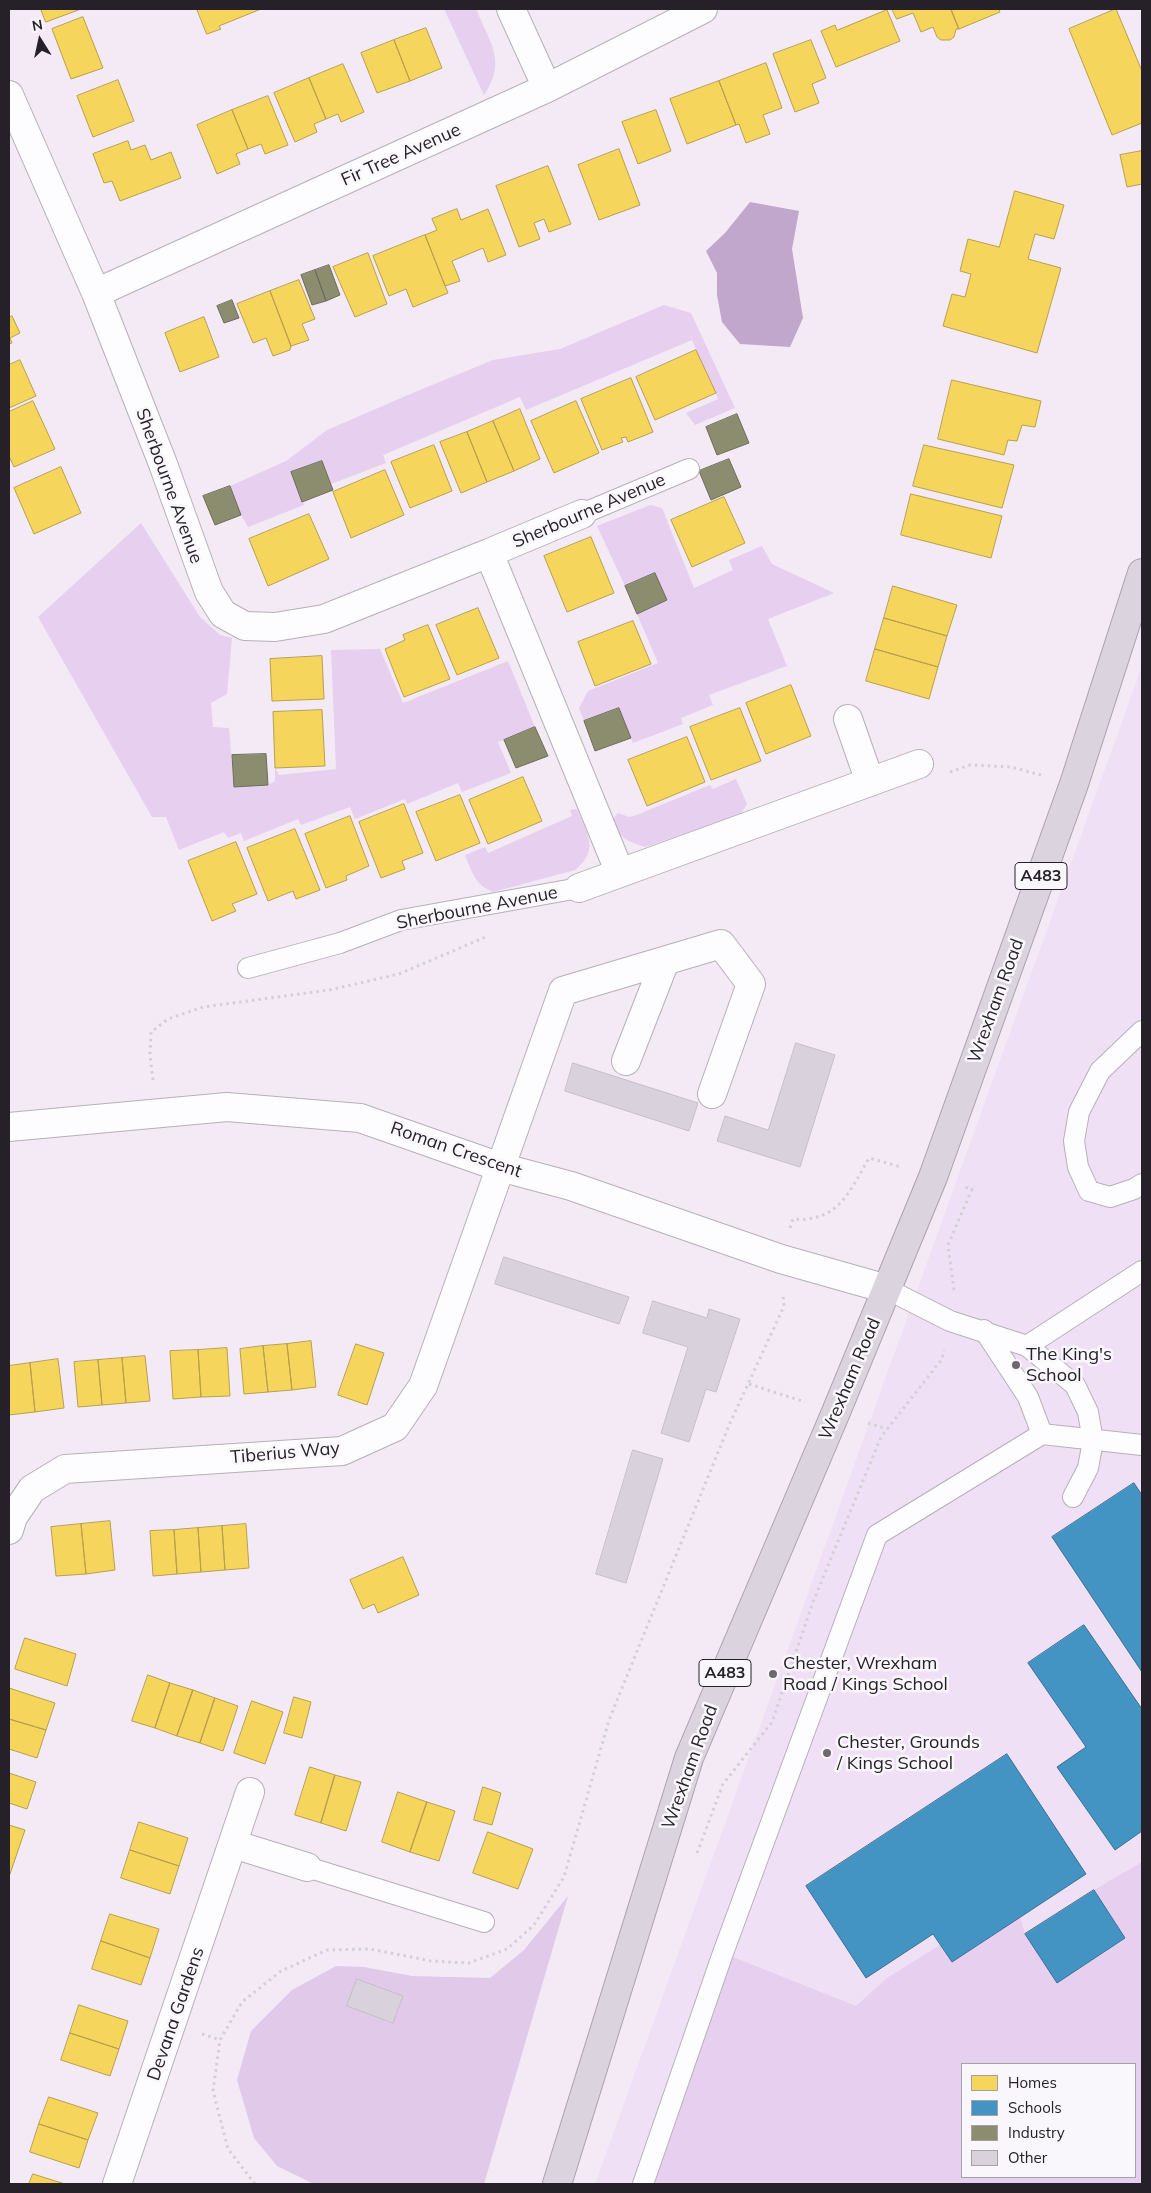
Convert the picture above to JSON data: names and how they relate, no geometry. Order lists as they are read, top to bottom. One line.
{"streets":{"highway":["A483","Wrexham Road"],"street":["Fir Tree Avenue","Sherbourne Avenue","Roman Crescent","Tiberius Way","Devana Gardens"]},"crossings":[["Fir Tree Avenue","Sherbourne Avenue"],["Wrexham Road","Roman Crescent"],["Roman Crescent","Tiberius Way"]],"places":["The King's School","Chester, Wrexham Road / Kings School","Chester, Grounds / Kings School"],"legend":["Homes","Schools","Industry","Other"],"north":"top"}
